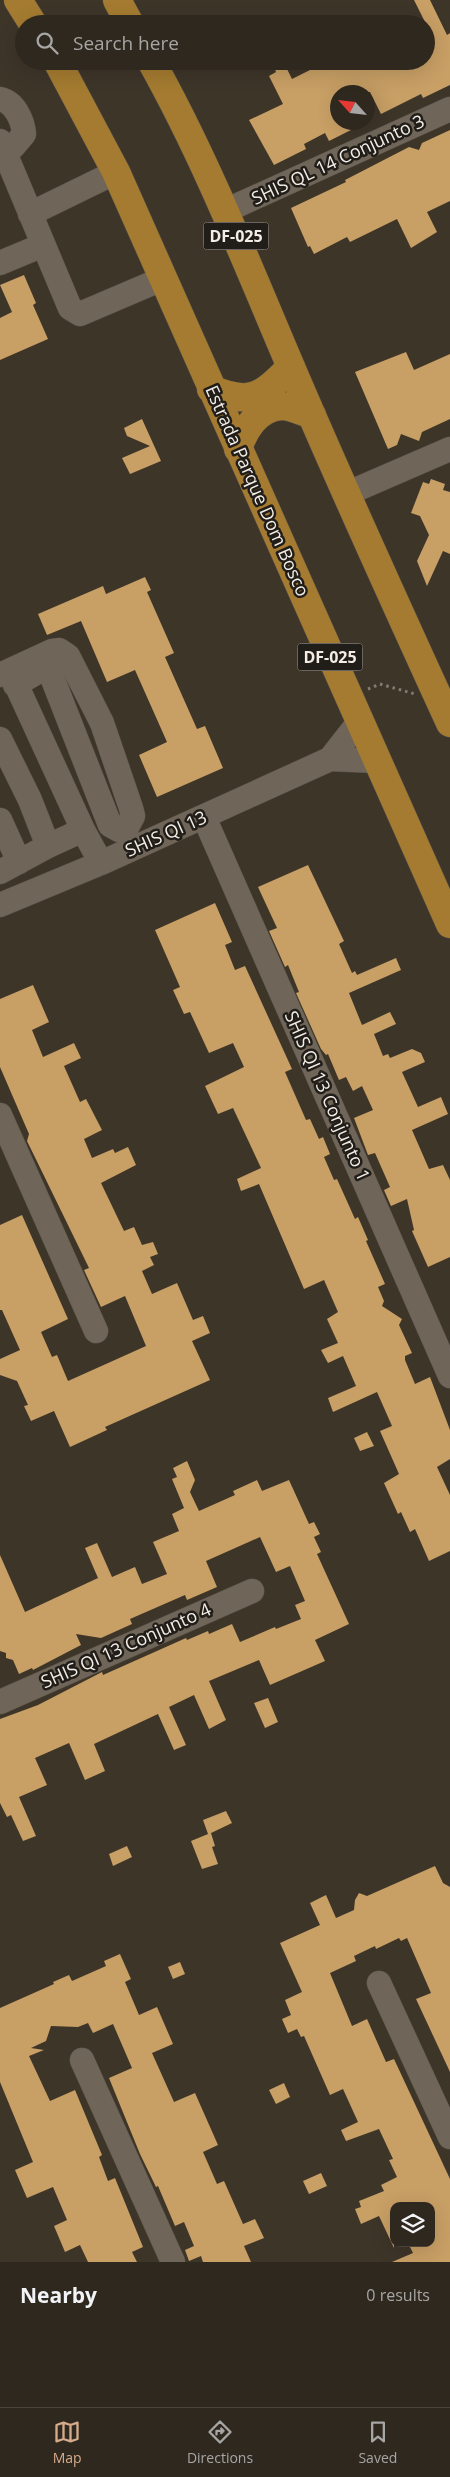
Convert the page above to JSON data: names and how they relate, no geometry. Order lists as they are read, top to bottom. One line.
{"streets":{"main road":["DF-025","Estrada Parque Dom Bosco"],"street":["SHIS QL 14 Conjunto 3","SHIS QI 13","SHIS QI 13 Conjunto 1","SHIS QI 13 Conjunto 4"]},"crossings":[["SHIS QL 14 Conjunto 3","DF-025"],["Estrada Parque Dom Bosco","SHIS QI 13"],["SHIS QI 13","SHIS QI 13 Conjunto 1"]],"north":"top left","page":{"search":"Search here","heading":["Nearby","0 results"],"nav":["Map","Directions","Saved"]}}
